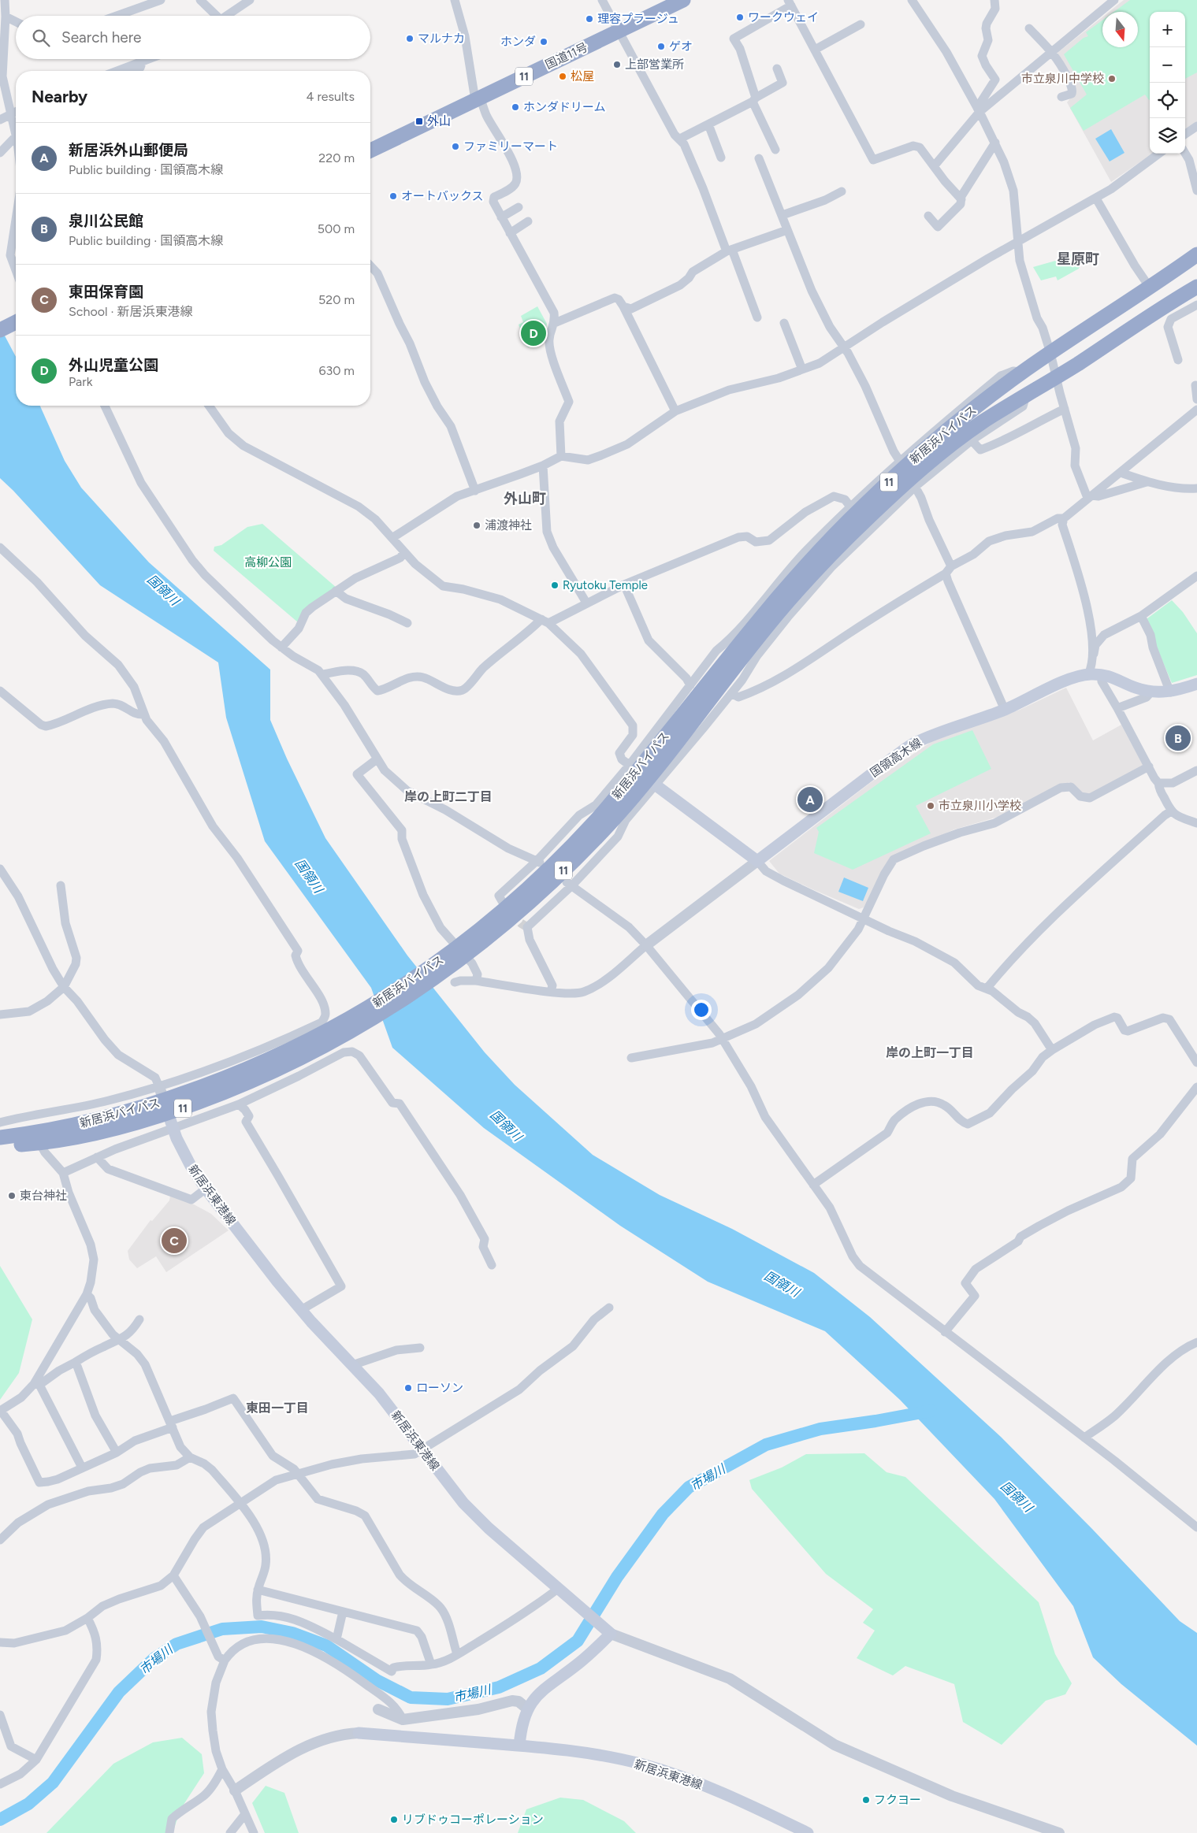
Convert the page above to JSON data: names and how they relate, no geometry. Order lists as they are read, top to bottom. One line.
{"streets":{"highway":["国道11号","11","新居浜バイパス"],"main road":["国領高木線","新居浜東港線"]},"crossings":[["新居浜バイパス","新居浜東港線"]],"districts":["星原町","外山町","岸の上町二丁目","岸の上町一丁目","東田一丁目"],"water":["国領川","市場川"],"parks":["高柳公園"],"places":{"other":["ワークウェイ","理容プラージュ","マルナカ","ホンダ","ゲオ","上部営業所","松屋","市立泉川中学校","ホンダドリーム","ファミリーマート","オートバックス","浦渡神社","Ryutoku Temple","市立泉川小学校","東台神社","ローソン","フクヨー","リブドゥコーポレーション"],"transit":["外山"]},"north":"bottom","page":{"map_buttons":["+","−"],"search":"Search here","heading":["Nearby","4 results"],"list":[{"mark":"A","name":"新居浜外山郵便局","note":"Public building · 国領高木線","value":"220 m"},{"mark":"B","name":"泉川公民館","note":"Public building · 国領高木線","value":"500 m"},{"mark":"C","name":"東田保育園","note":"School · 新居浜東港線","value":"520 m"},{"mark":"D","name":"外山児童公園","note":"Park","value":"630 m"}],"pins":["D","B","A","C"]}}
